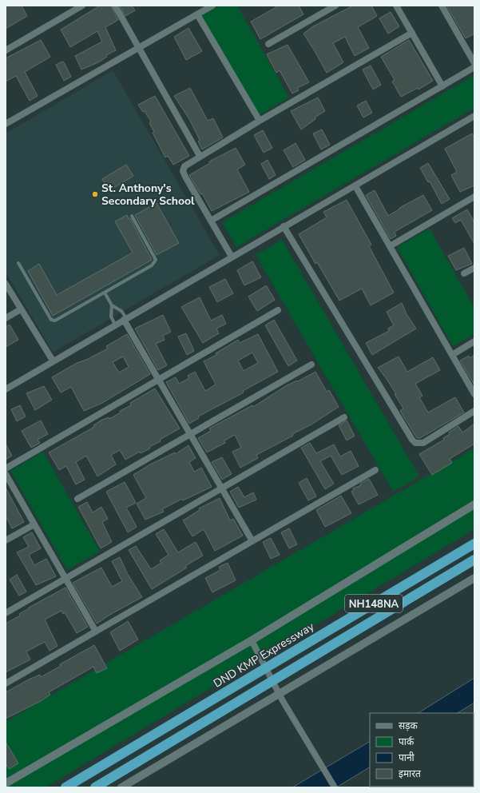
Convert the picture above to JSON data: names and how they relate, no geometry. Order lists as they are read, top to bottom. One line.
{"streets":{"highway":["NH148NA","DND KMP Expressway"]},"places":["St. Anthony's Secondary School"],"legend":["सड़क","पार्क","पानी","इमारत"]}
